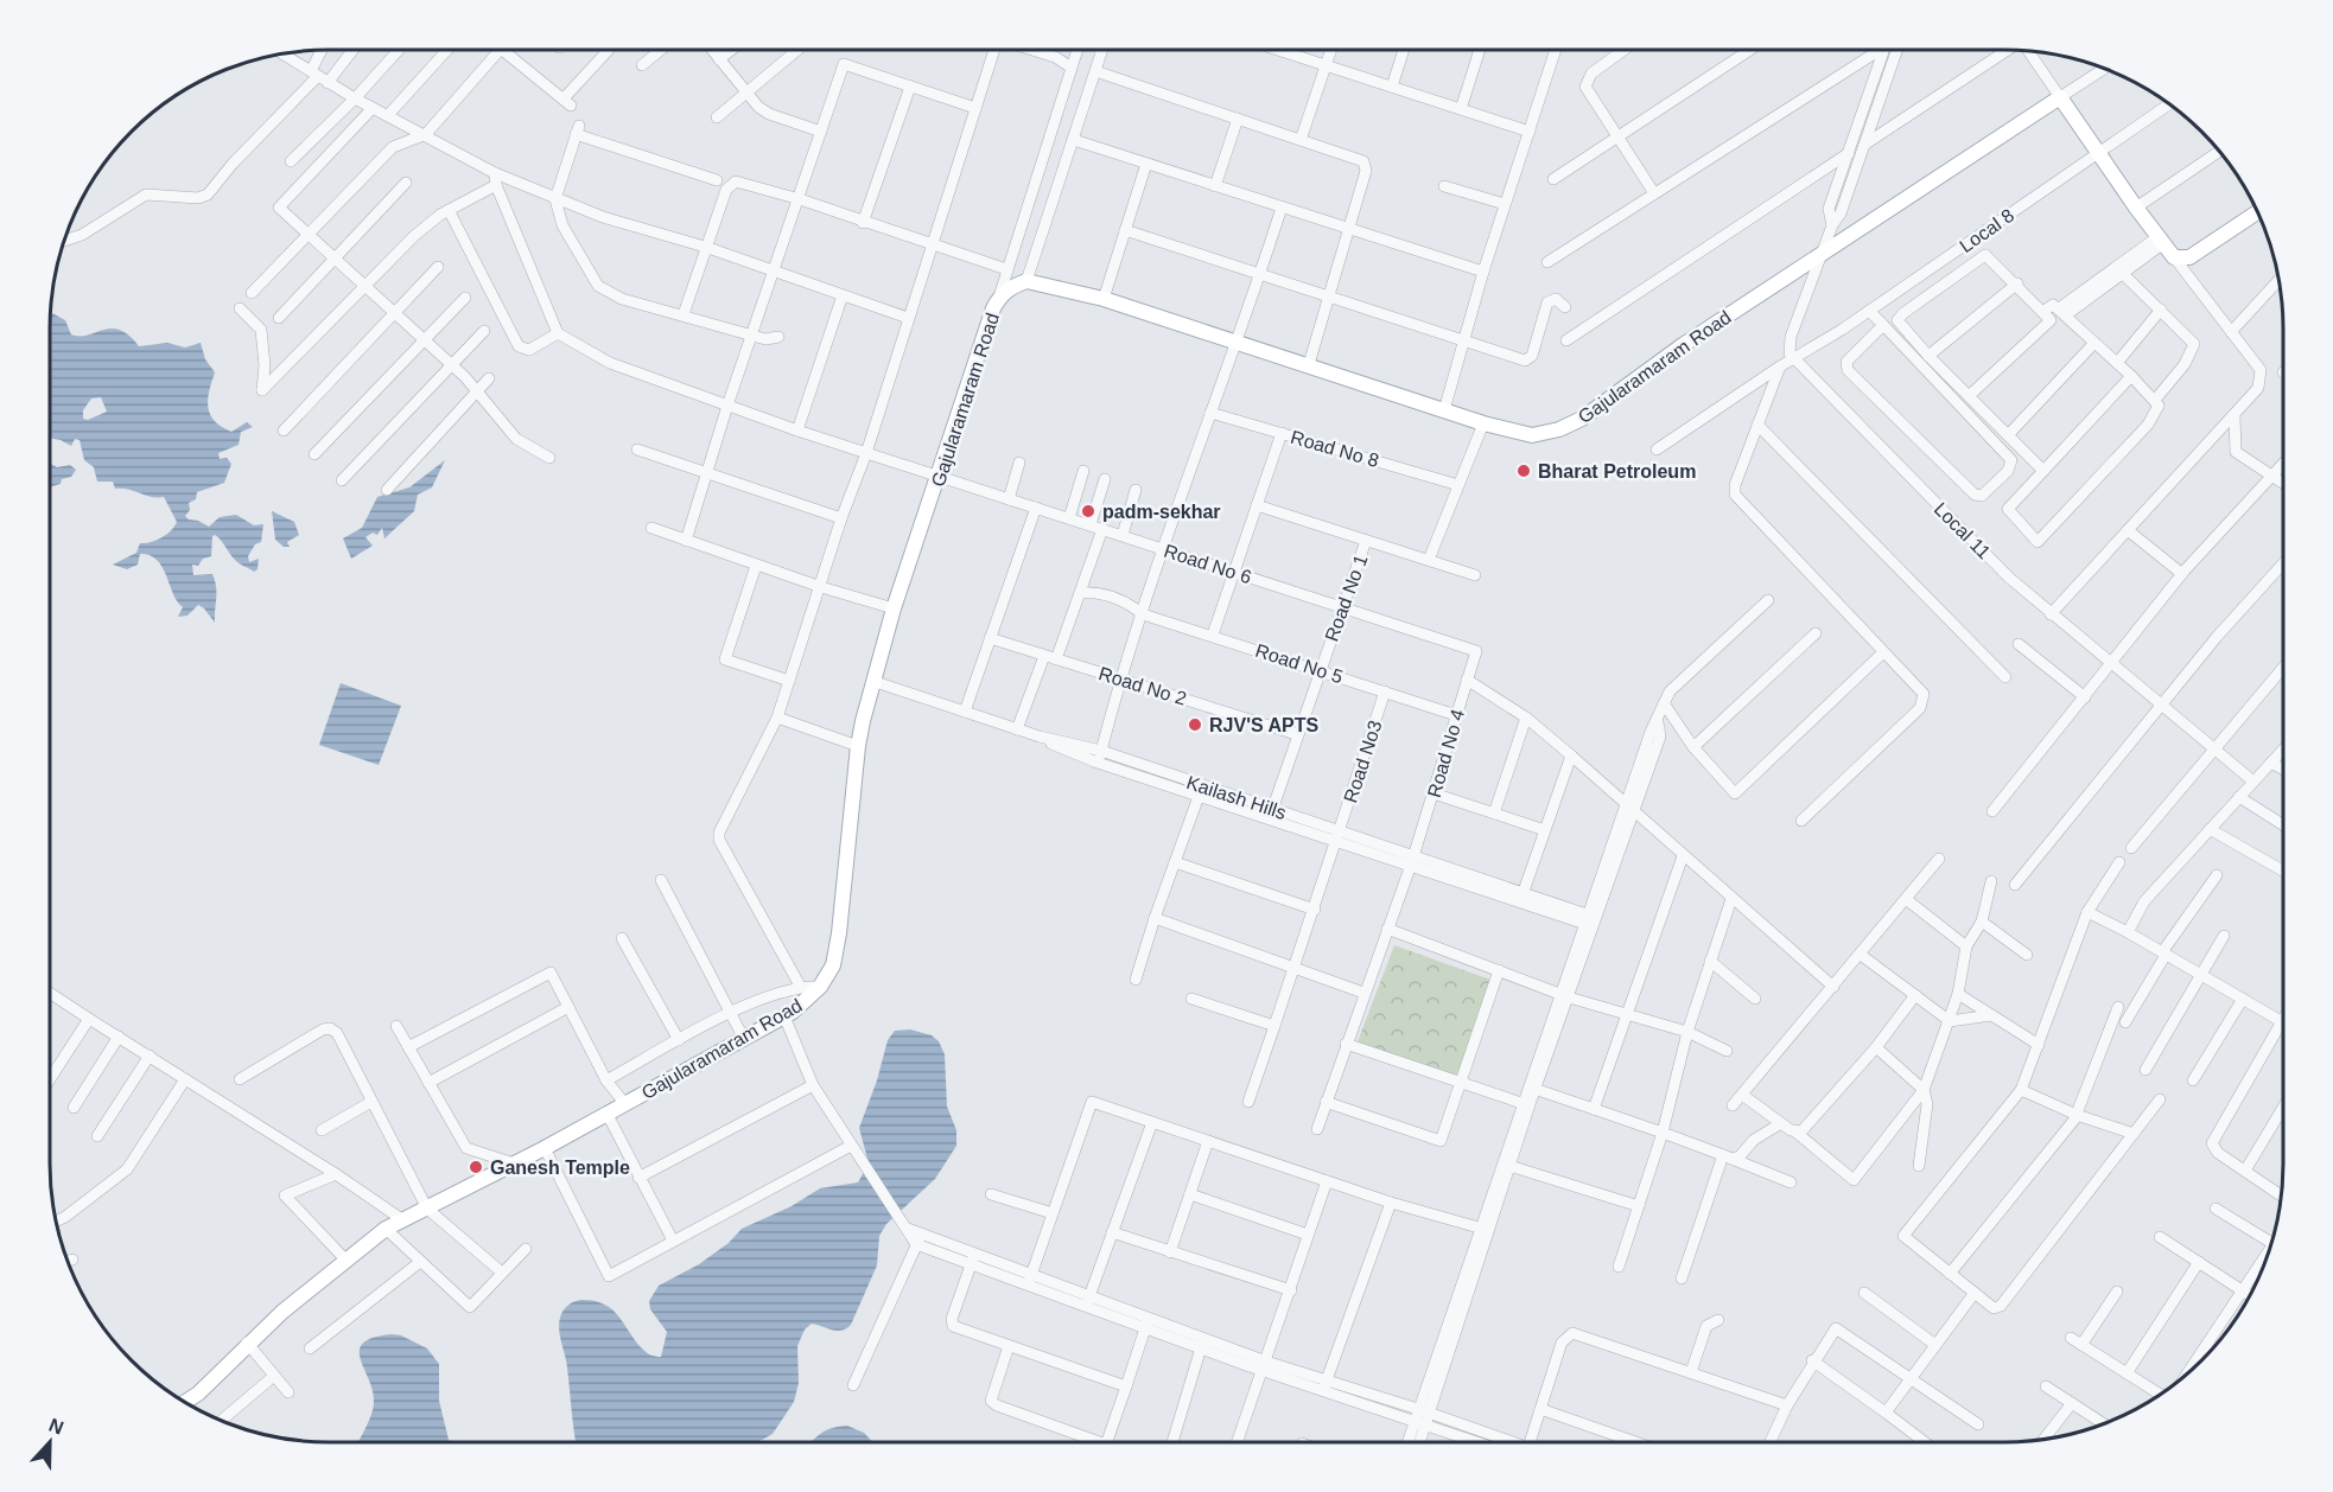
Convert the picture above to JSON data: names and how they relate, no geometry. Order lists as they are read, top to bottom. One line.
{"streets":{"main road":["Gajularamaram Road"],"street":["Local 8","Road No 8","Local 11","Road No 6","Road No 1","Road No 5","Road No 2","Road No 4","Road No3","Kailash Hills"]},"crossings":[["Local 8","Local 11"],["Gajularamaram Road","Road No 6"],["Gajularamaram Road","Kailash Hills"],["Road No 6","Road No 1"],["Road No 6","Road No 4"],["Road No 1","Road No 5"],["Road No 1","Road No 2"],["Road No 1","Kailash Hills"],["Road No 5","Road No 4"],["Road No 5","Road No3"],["Road No 4","Kailash Hills"],["Road No3","Kailash Hills"]],"places":["Bharat Petroleum","padm-sekhar","RJV'S APTS","Ganesh Temple"],"north":"top"}
